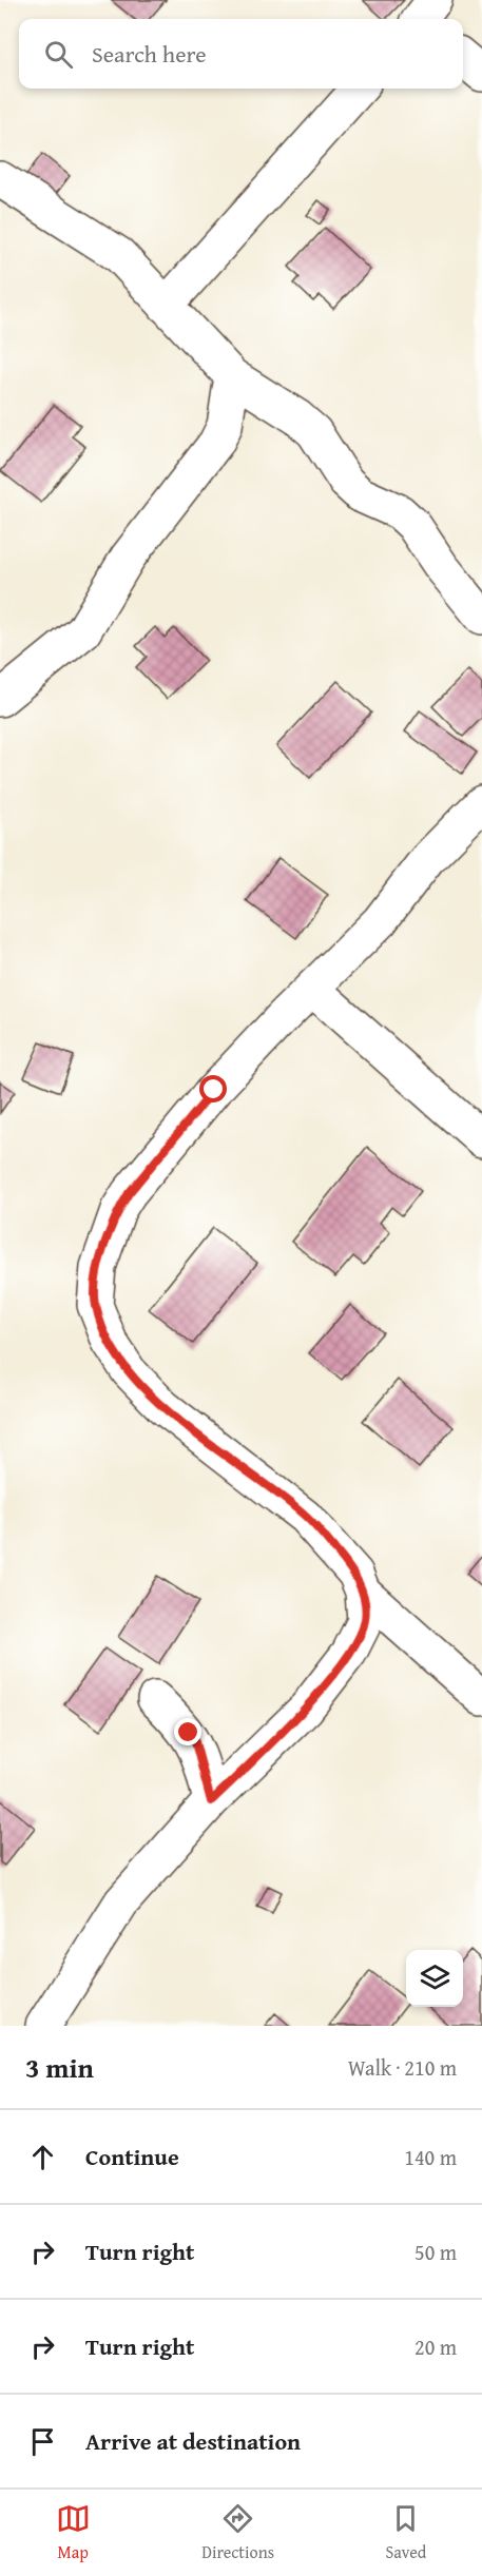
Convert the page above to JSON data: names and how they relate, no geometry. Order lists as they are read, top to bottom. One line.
{"page":{"search":"Search here","heading":["3 min","Walk · 210 m"],"list":[["Continue","140 m"],["Turn right","50 m"],["Turn right","20 m"],"Arrive at destination"],"nav":["Map","Directions","Saved"]}}
